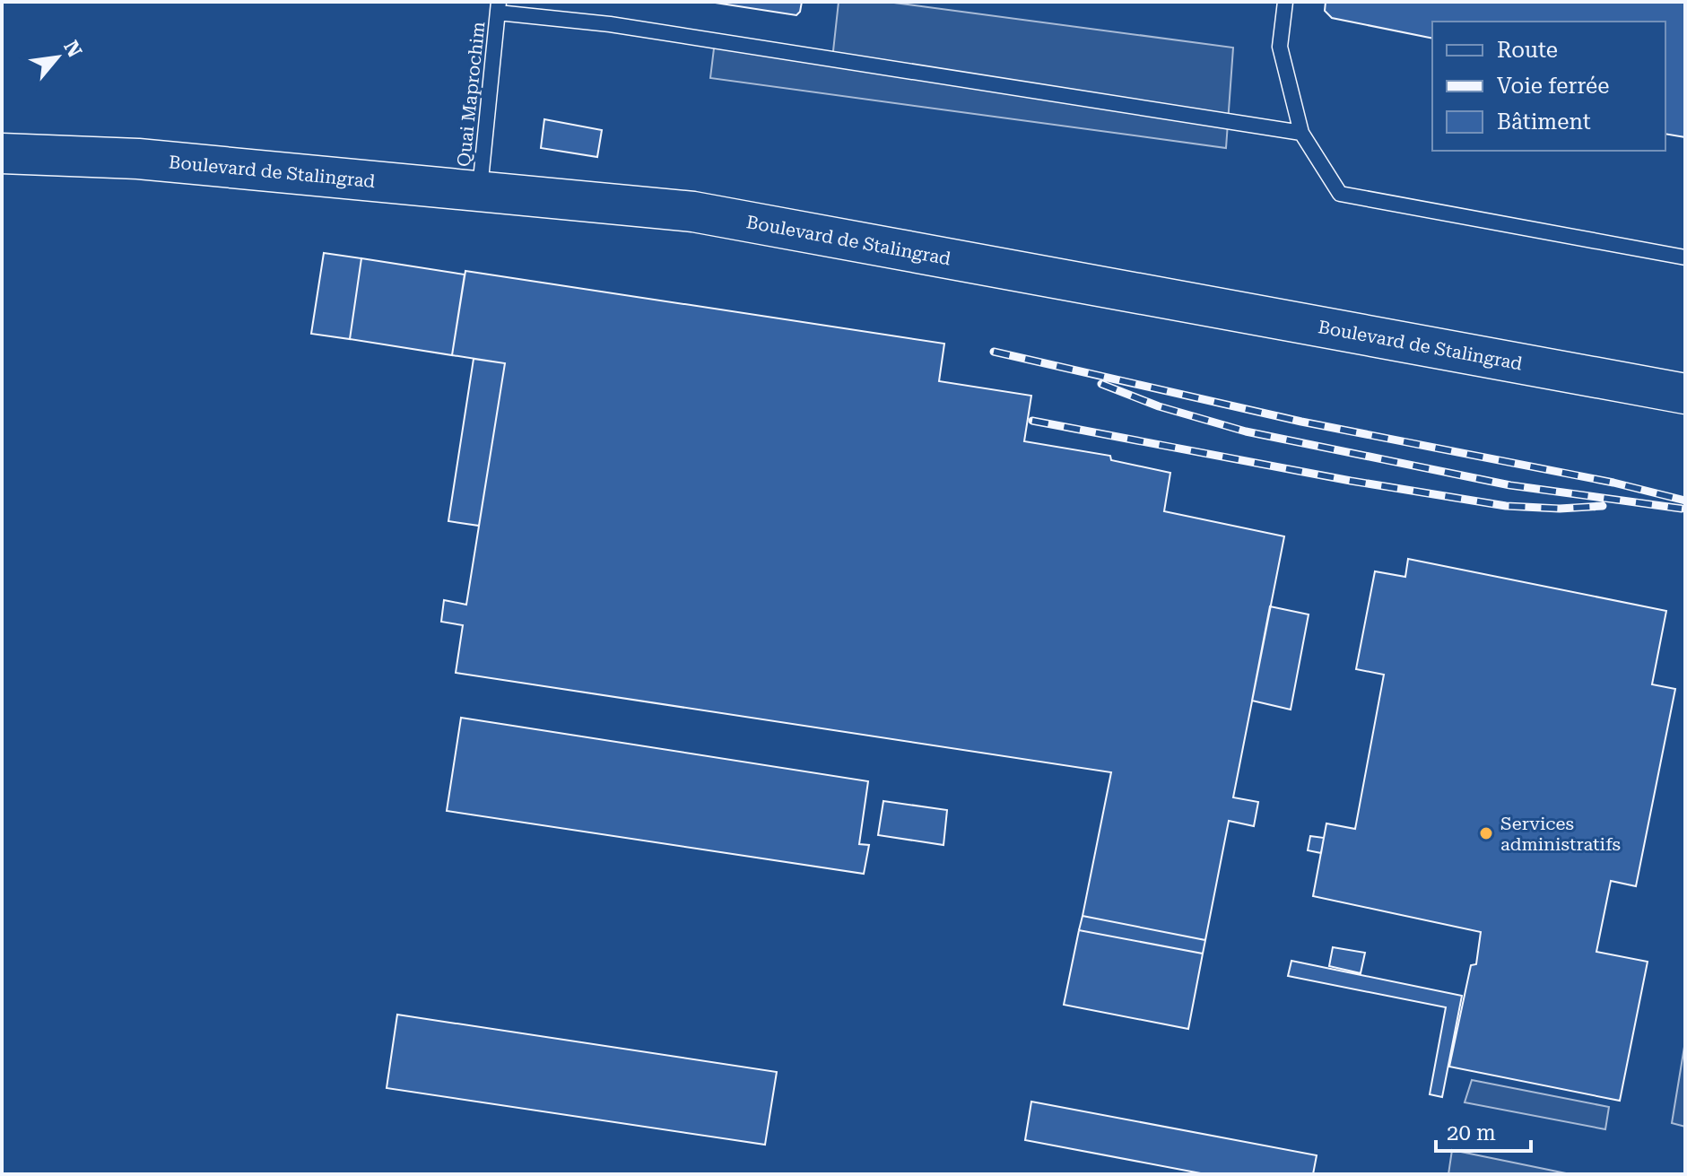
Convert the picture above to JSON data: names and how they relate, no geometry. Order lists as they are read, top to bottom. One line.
{"streets":{"main road":["Boulevard de Stalingrad"],"lane":["Quai Maprochim"]},"crossings":[["Quai Maprochim","Boulevard de Stalingrad"]],"places":["Services administratifs"],"legend":["Route","Voie ferrée","Bâtiment"],"scale_bar":"20 m","north":"top right"}
